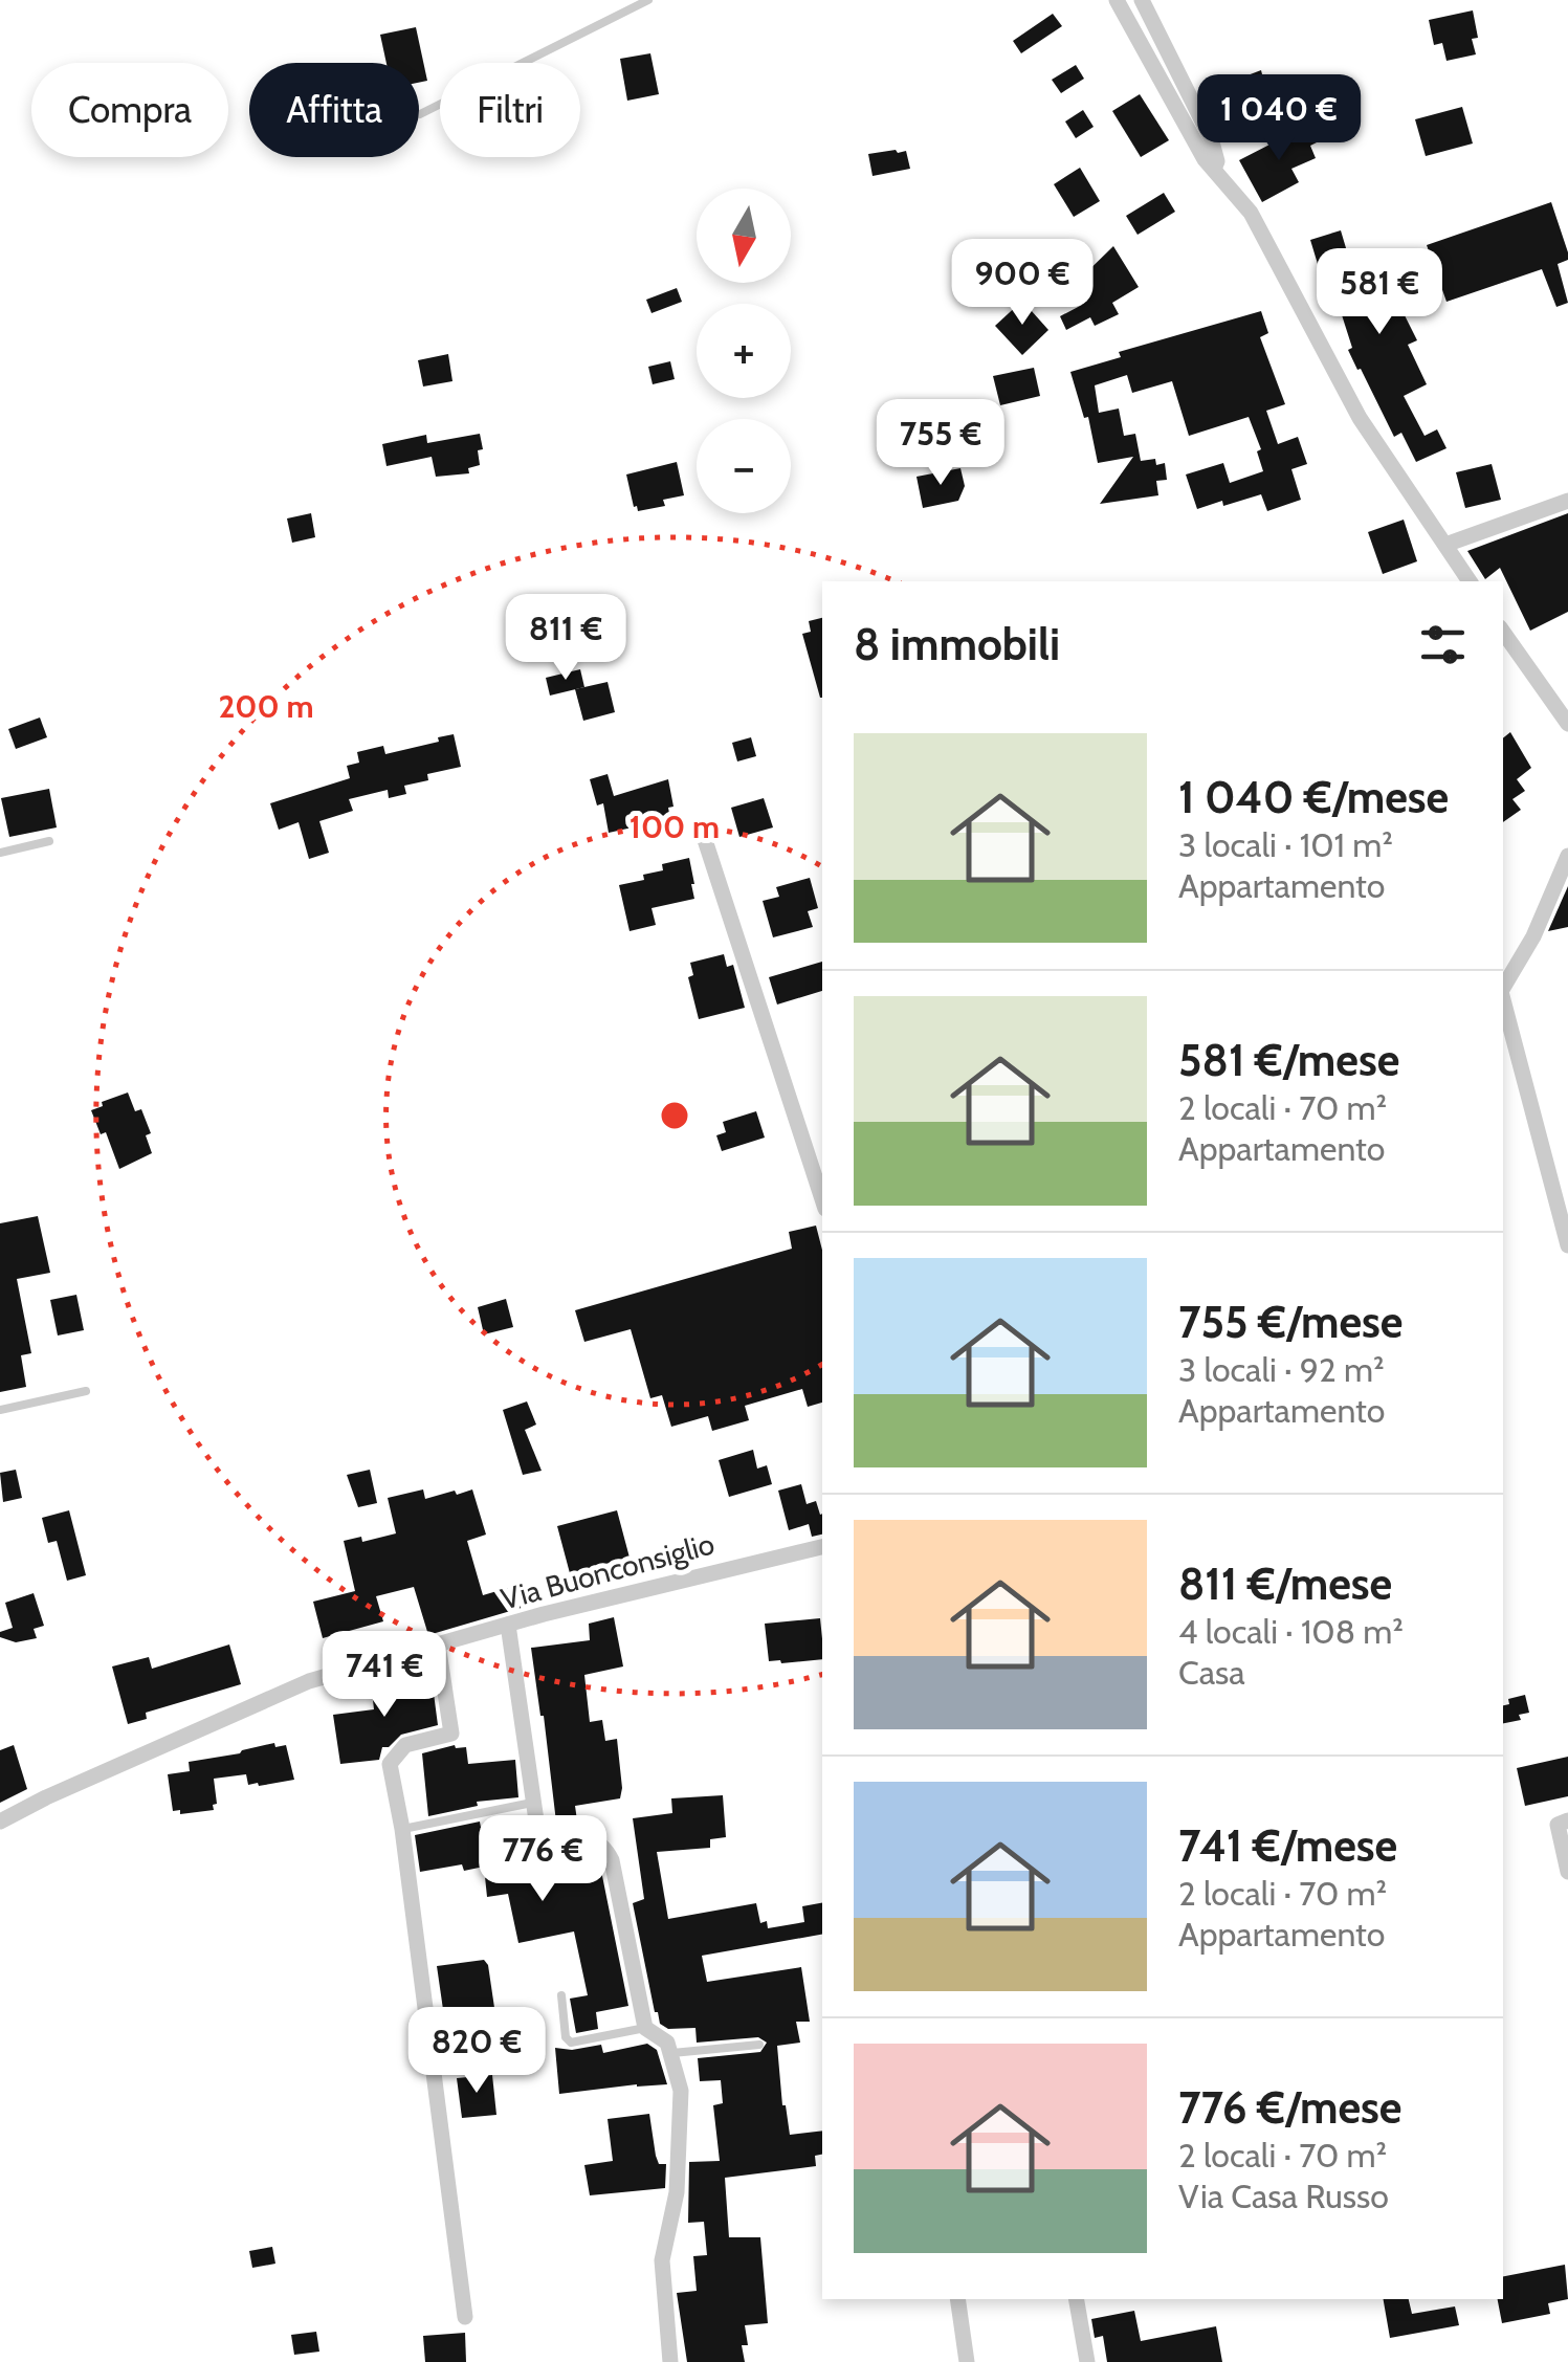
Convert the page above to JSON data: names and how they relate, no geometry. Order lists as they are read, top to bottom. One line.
{"streets":{"street":["Via Buonconsiglio"]},"north":"bottom","page":{"chip":["Compra","Affitta","Filtri"],"price":["1 040 €","900 €","581 €","755 €","811 €","741 €","776 €","820 €"],"map_buttons":["+","−"],"heading":"8 immobili","list":[{"name":"1 040 €/mese","note":"3 locali · 101 m² · Appartamento"},{"name":"581 €/mese","note":"2 locali · 70 m² · Appartamento"},{"name":"755 €/mese","note":"3 locali · 92 m² · Appartamento"},{"name":"811 €/mese","note":"4 locali · 108 m² · Casa"},{"name":"741 €/mese","note":"2 locali · 70 m² · Appartamento"},{"name":"776 €/mese","note":"2 locali · 70 m² · Via Casa Russo"}]},"rings":["200 m","100 m"]}
